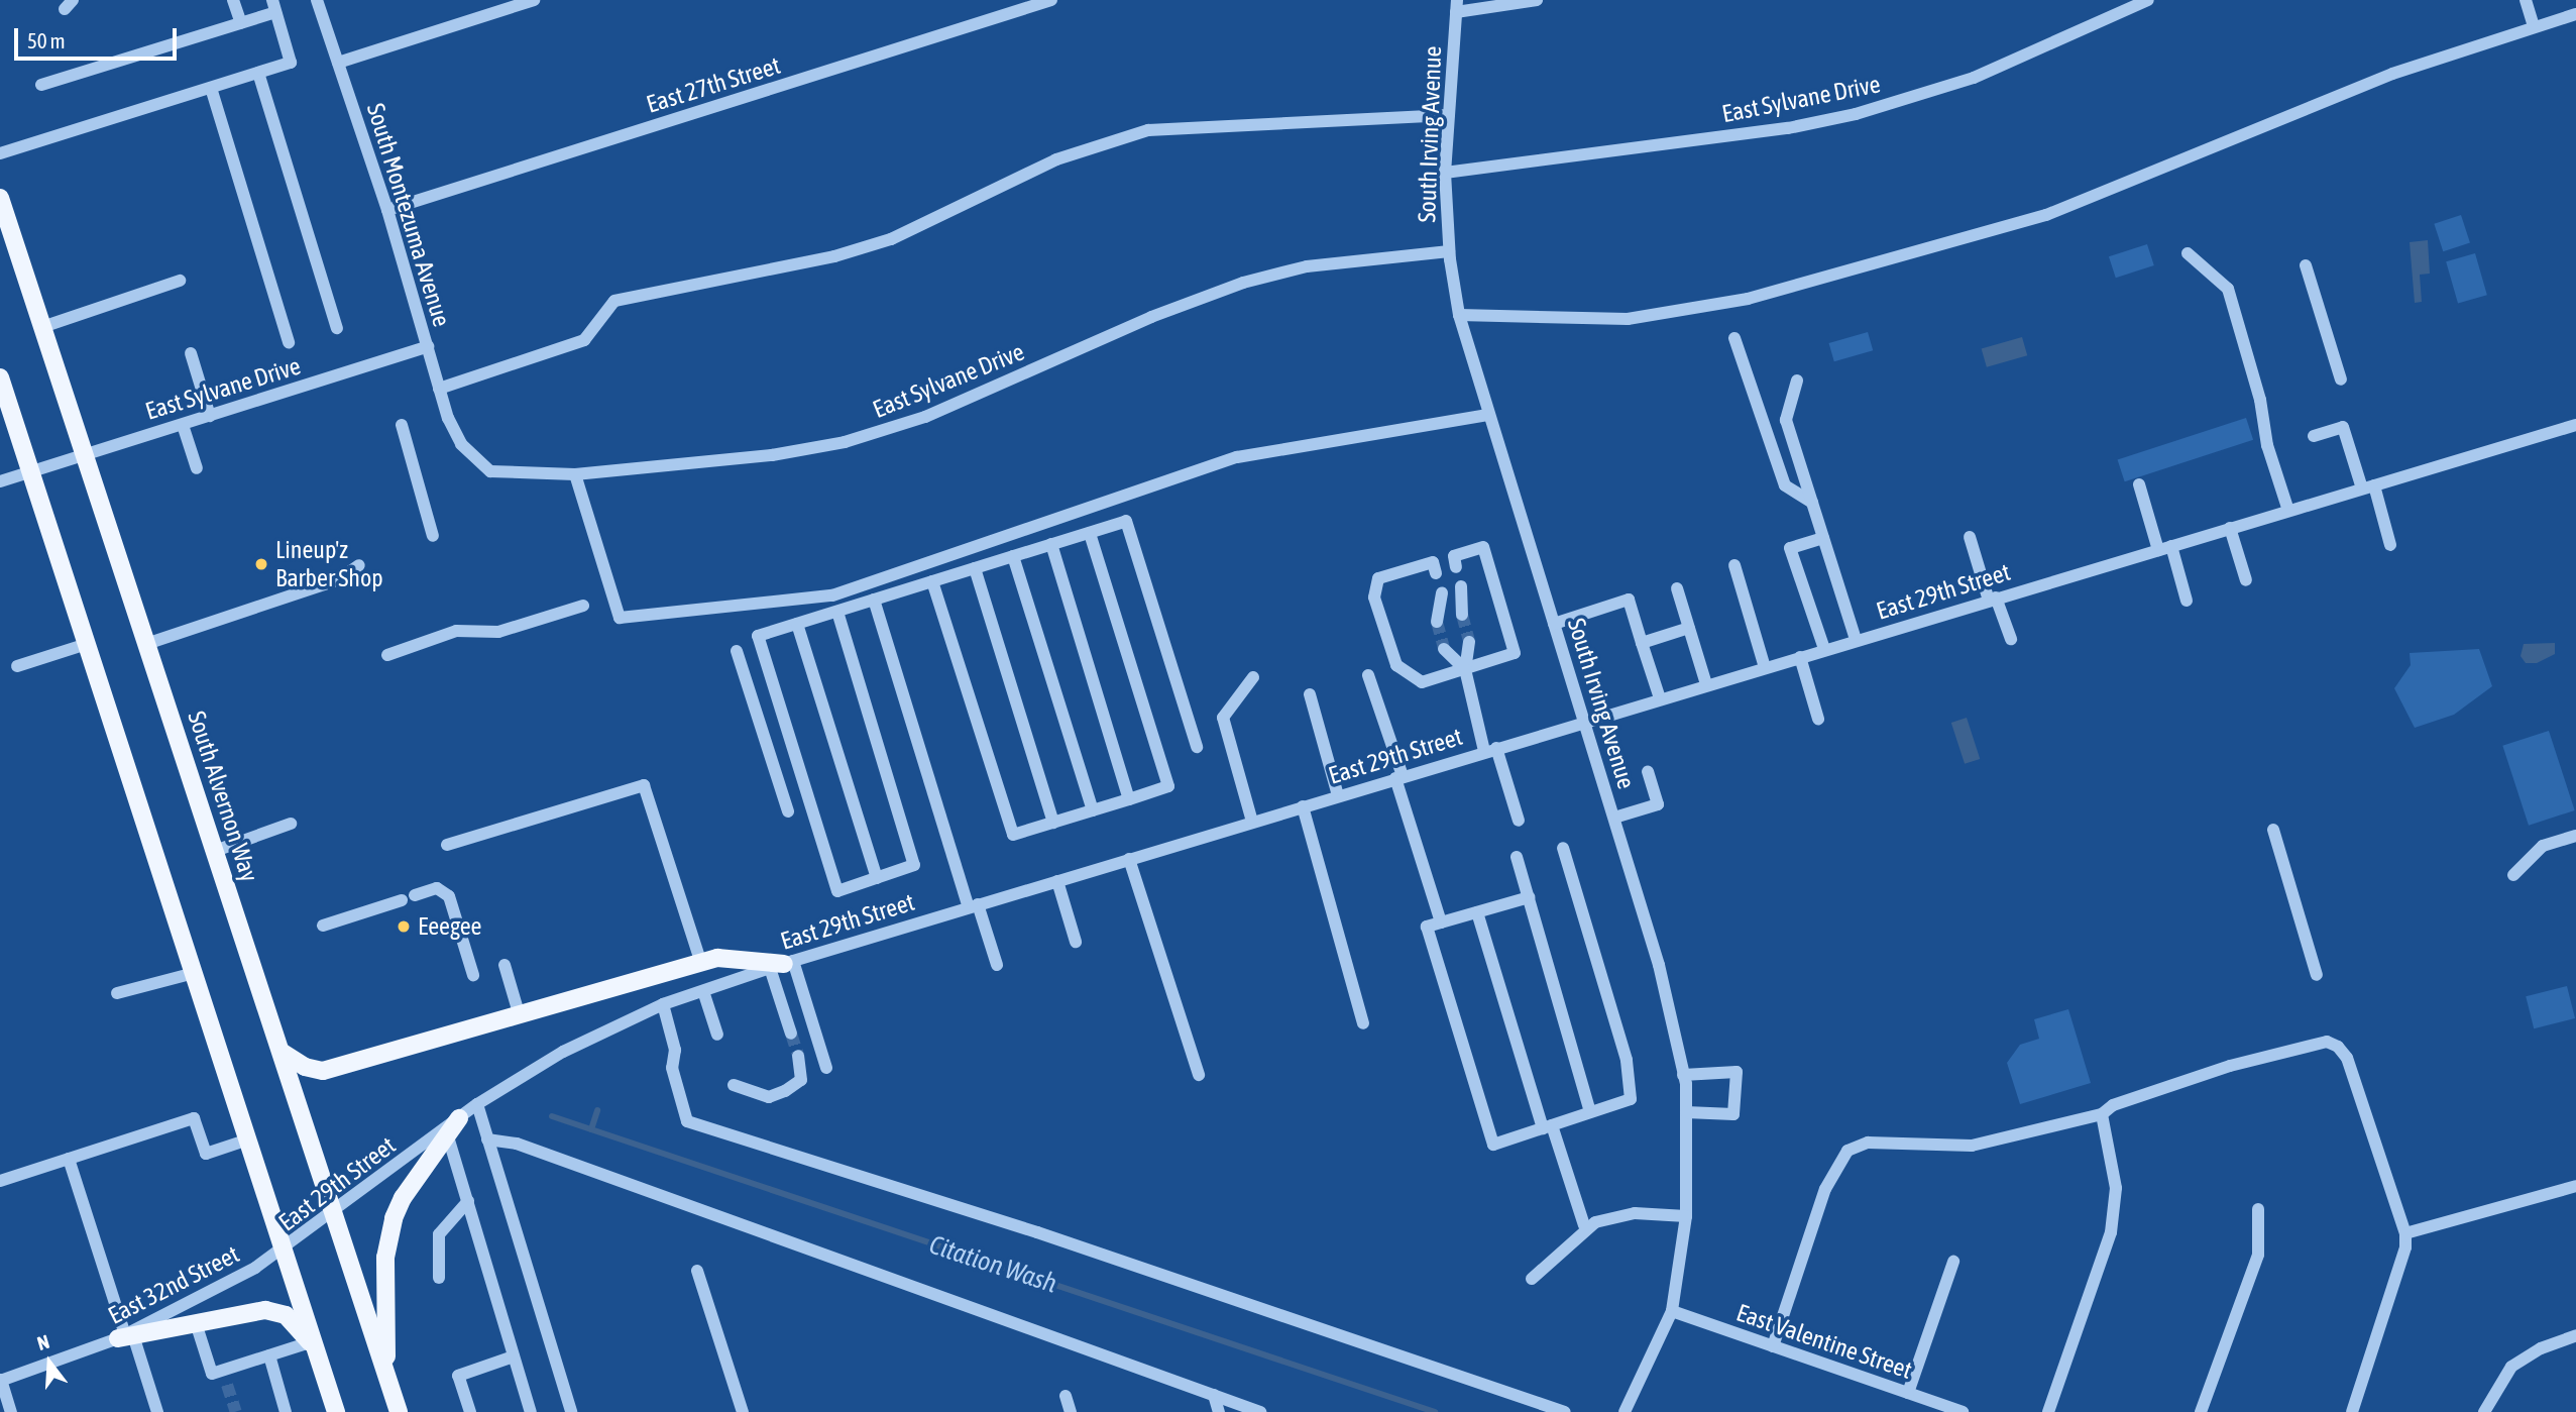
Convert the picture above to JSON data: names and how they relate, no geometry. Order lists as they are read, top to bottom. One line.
{"streets":{"main road":["South Alvernon Way"],"street":["East 27th Street","East Sylvane Drive","South Irving Avenue","South Montezuma Avenue","East 29th Street","East 32nd Street","East Valentine Street"]},"crossings":[["East 27th Street","South Montezuma Avenue"],["East Sylvane Drive","South Irving Avenue"],["East Sylvane Drive","South Montezuma Avenue"],["East Sylvane Drive","South Alvernon Way"],["South Irving Avenue","East 29th Street"],["South Irving Avenue","East Valentine Street"],["East 29th Street","South Alvernon Way"],["East 29th Street","East 32nd Street"]],"water":["Citation Wash"],"places":["Lineup'z Barber Shop","Eeegee"],"scale_bar":"50 m","north":"top"}
